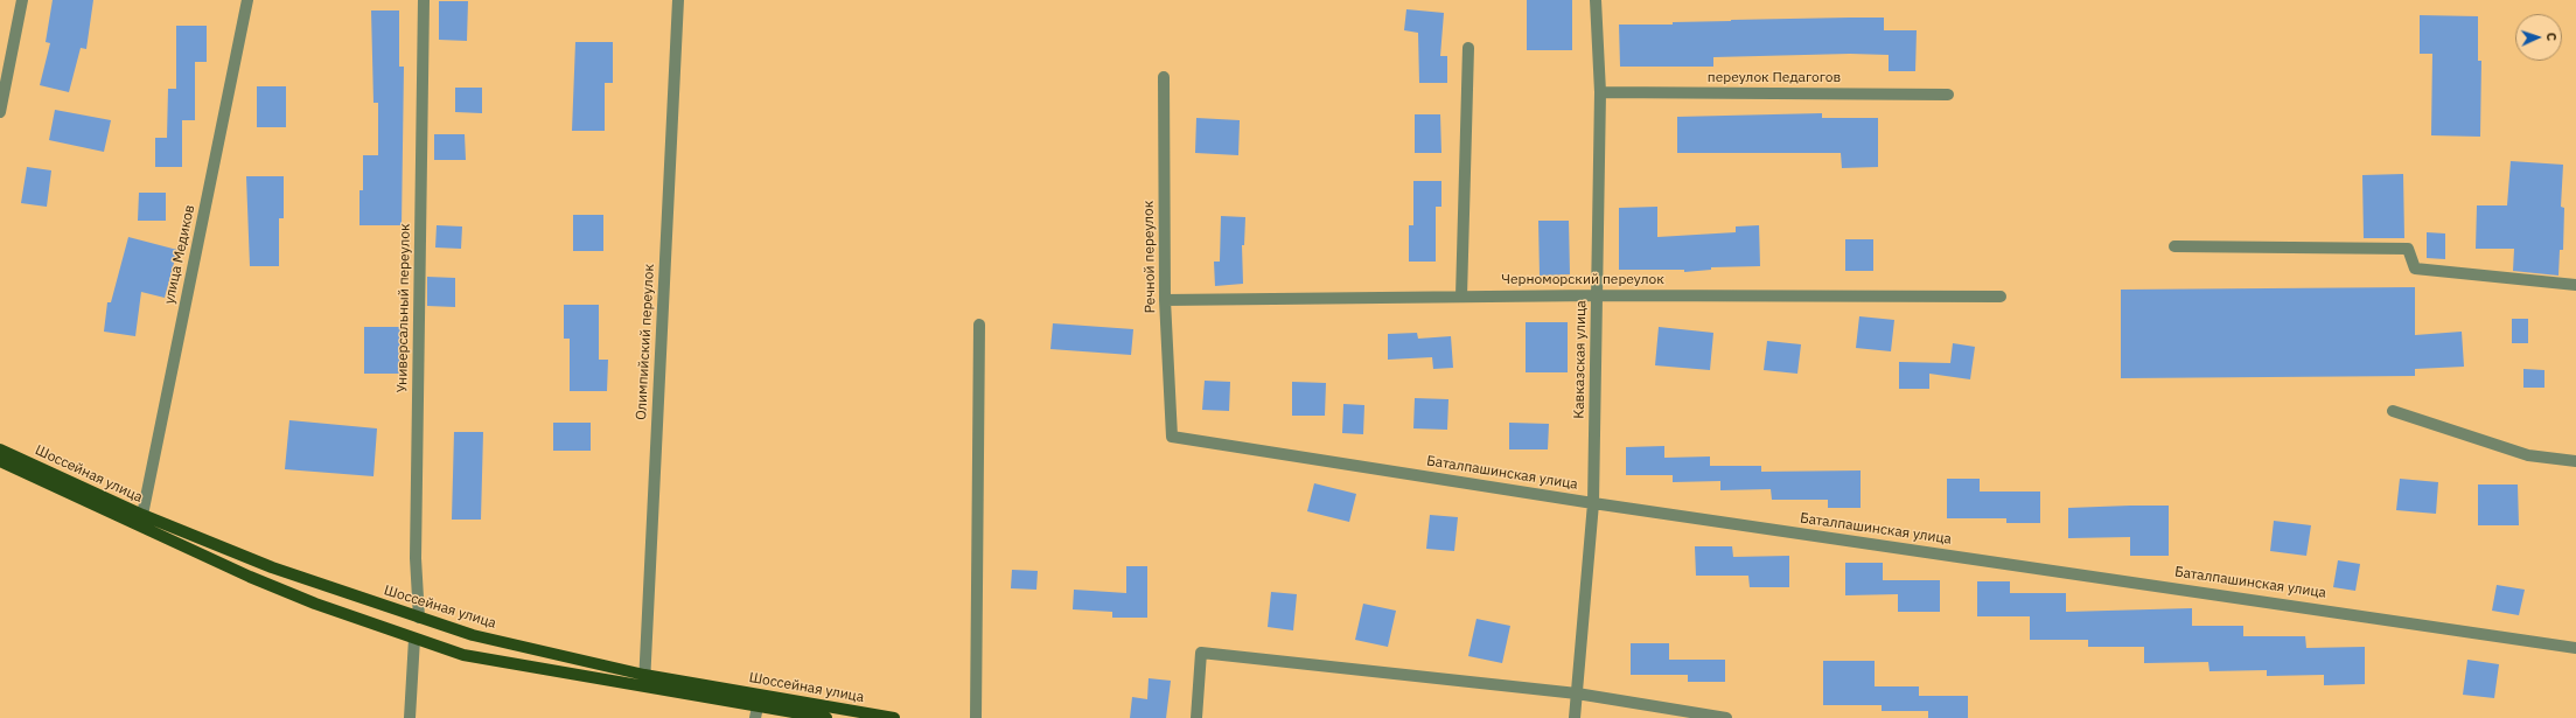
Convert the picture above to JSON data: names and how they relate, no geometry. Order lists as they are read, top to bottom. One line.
{"streets":{"main road":["Шоссейная улица"],"street":["переулок Педагогов","улица Медиков","Речной переулок","Черноморский переулок","Универсальный переулок","Олимпийский переулок","Кавказская улица","Баталпашинская улица"]},"crossings":[["переулок Педагогов","Кавказская улица"],["улица Медиков","Шоссейная улица"],["Речной переулок","Черноморский переулок"],["Речной переулок","Баталпашинская улица"],["Черноморский переулок","Кавказская улица"],["Универсальный переулок","Шоссейная улица"],["Олимпийский переулок","Шоссейная улица"],["Кавказская улица","Баталпашинская улица"]],"north":"right"}
